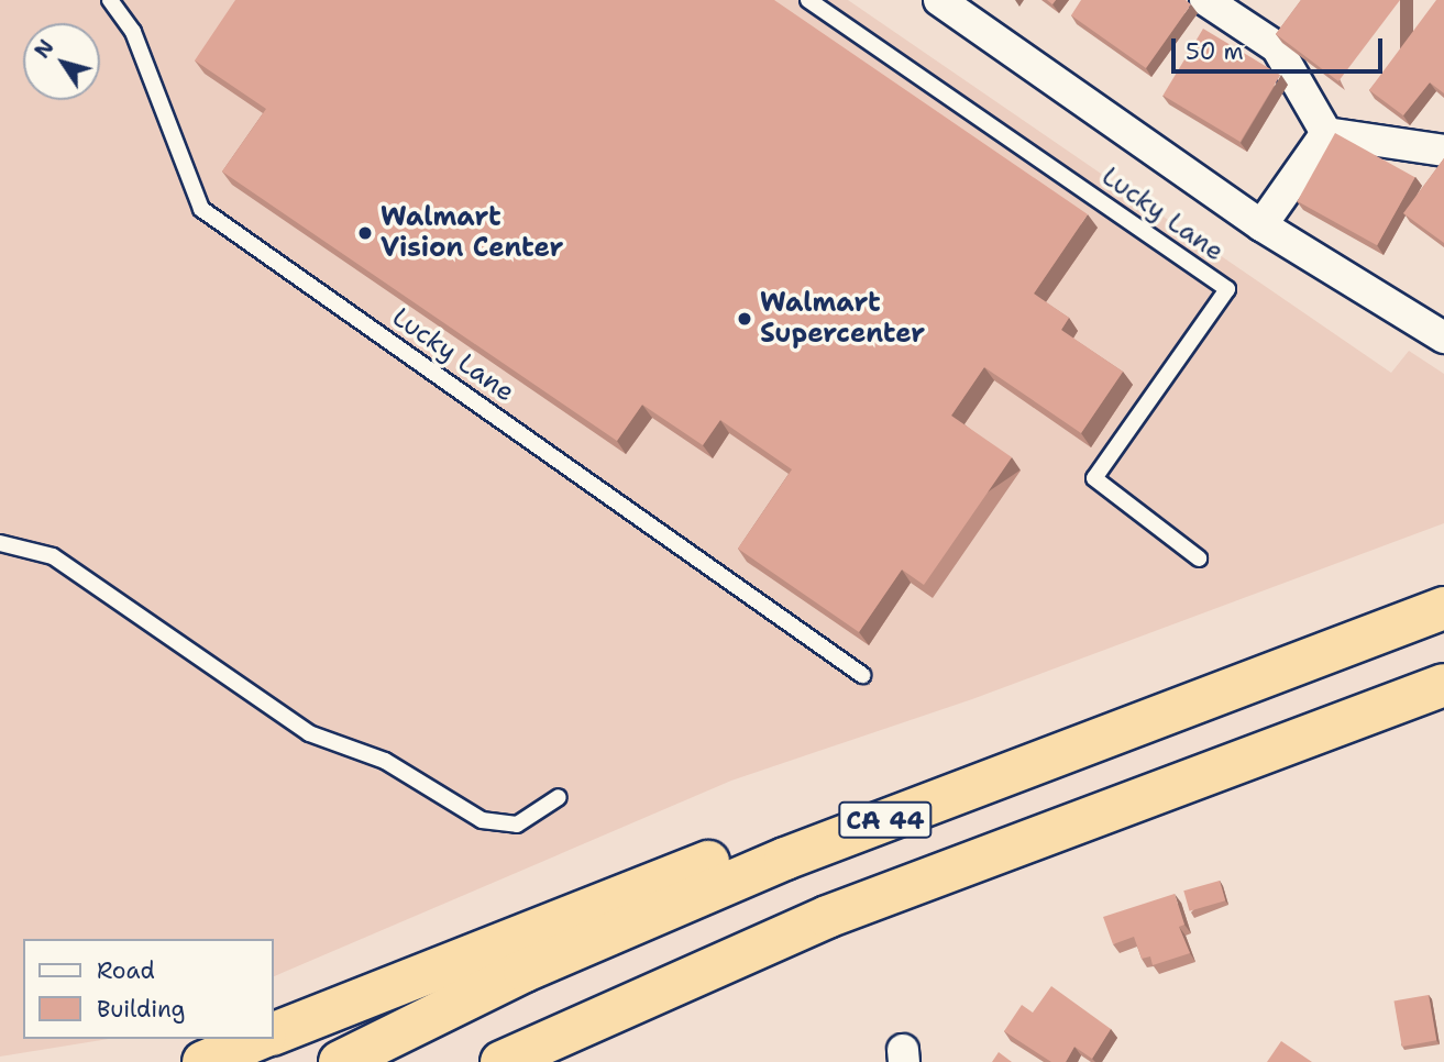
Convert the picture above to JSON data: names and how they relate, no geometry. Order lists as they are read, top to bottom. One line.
{"streets":{"highway":["CA 44"],"lane":["Lucky Lane"]},"places":["Walmart Vision Center","Walmart Supercenter"],"legend":["Road","Building"],"scale_bar":"50 m","north":"top left"}
